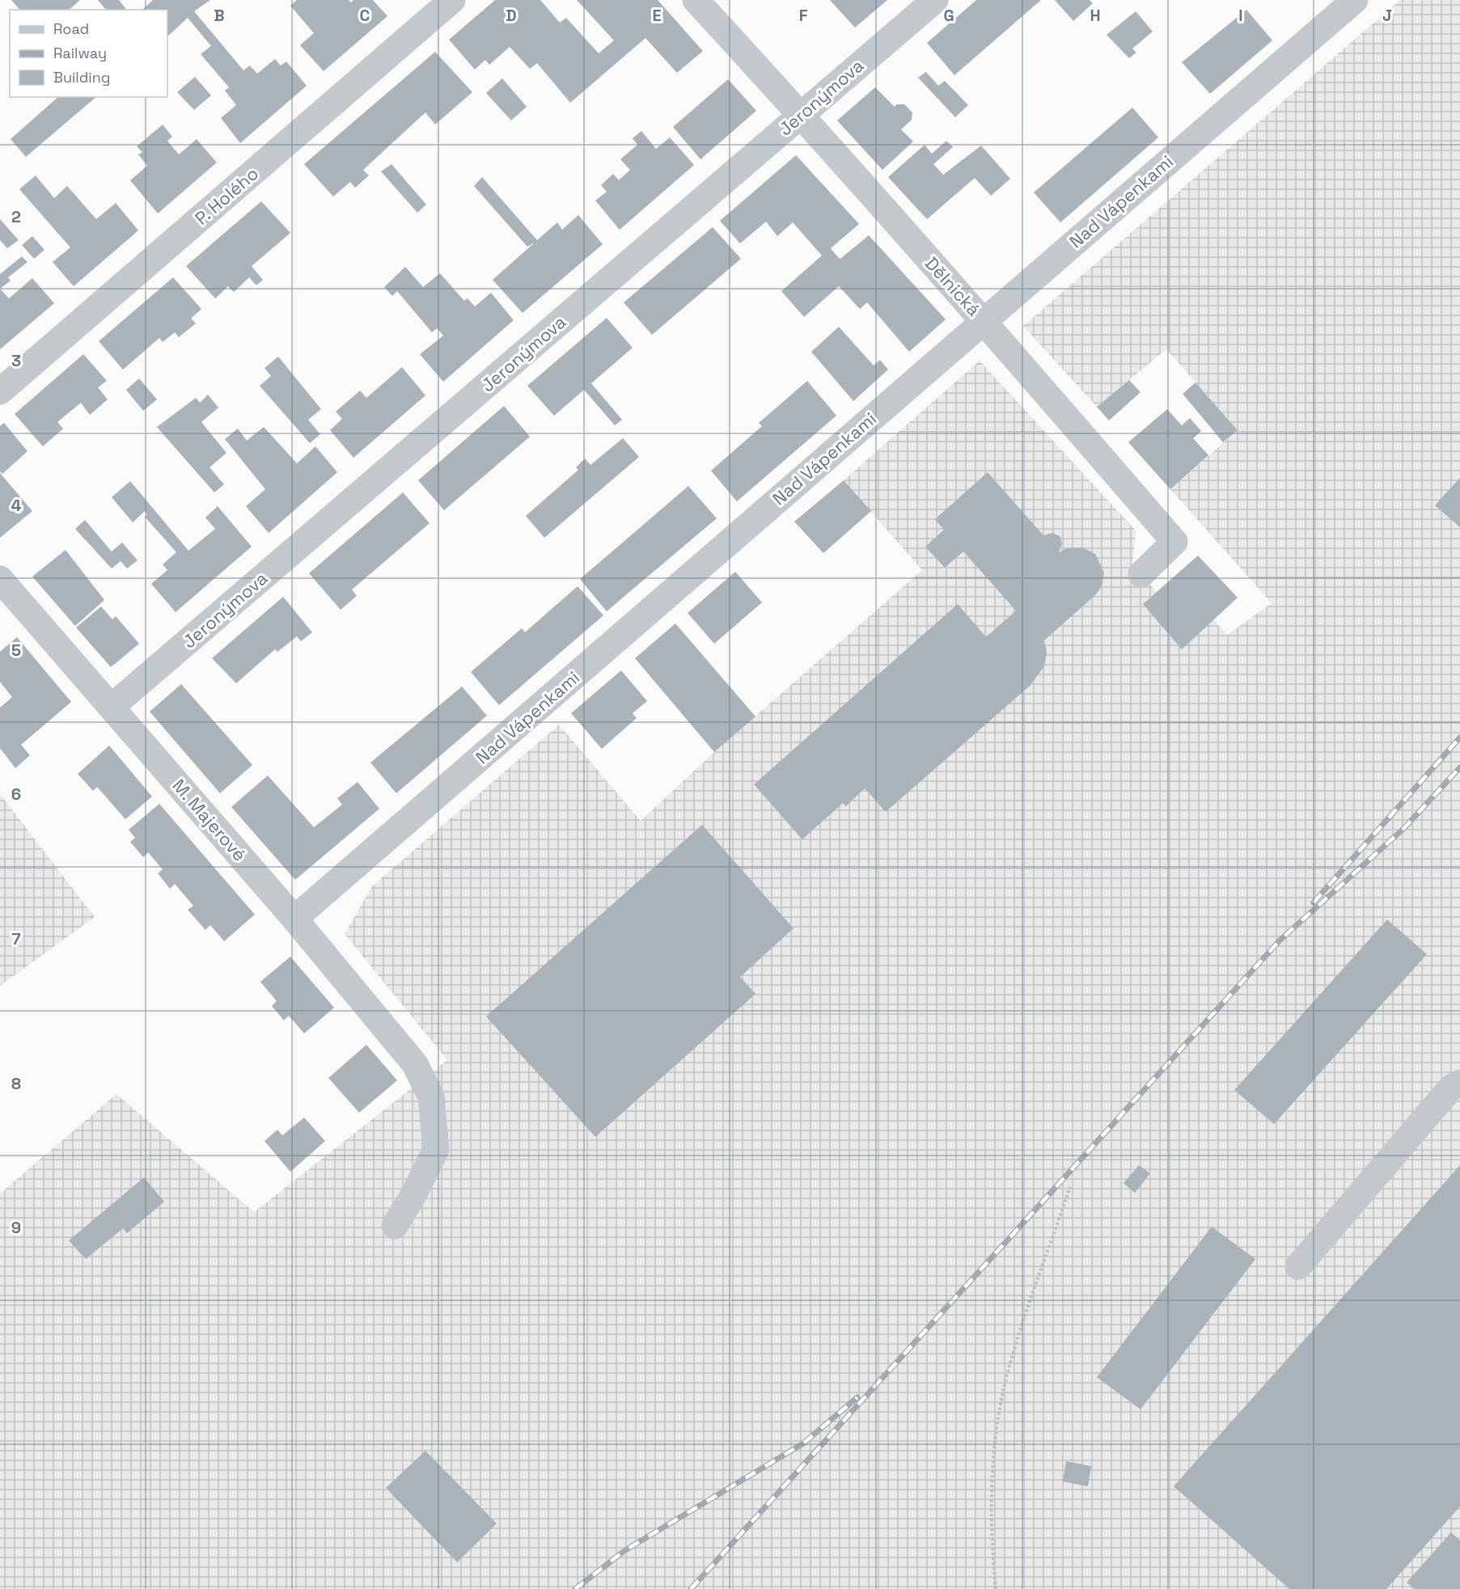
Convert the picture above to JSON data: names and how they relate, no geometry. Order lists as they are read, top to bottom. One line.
{"streets":{"street":["Jeronýmova","P. Holého","Nad Vápenkami","Dělnická","M. Majerové"]},"crossings":[["Jeronýmova","Dělnická"],["Jeronýmova","M. Majerové"],["Nad Vápenkami","Dělnická"],["Nad Vápenkami","M. Majerové"]],"legend":["Road","Railway","Building"],"grid":{"columns":["B","C","D","E","F","G","H","I","J"],"rows":["2","3","4","5","6","7","8","9"]}}
